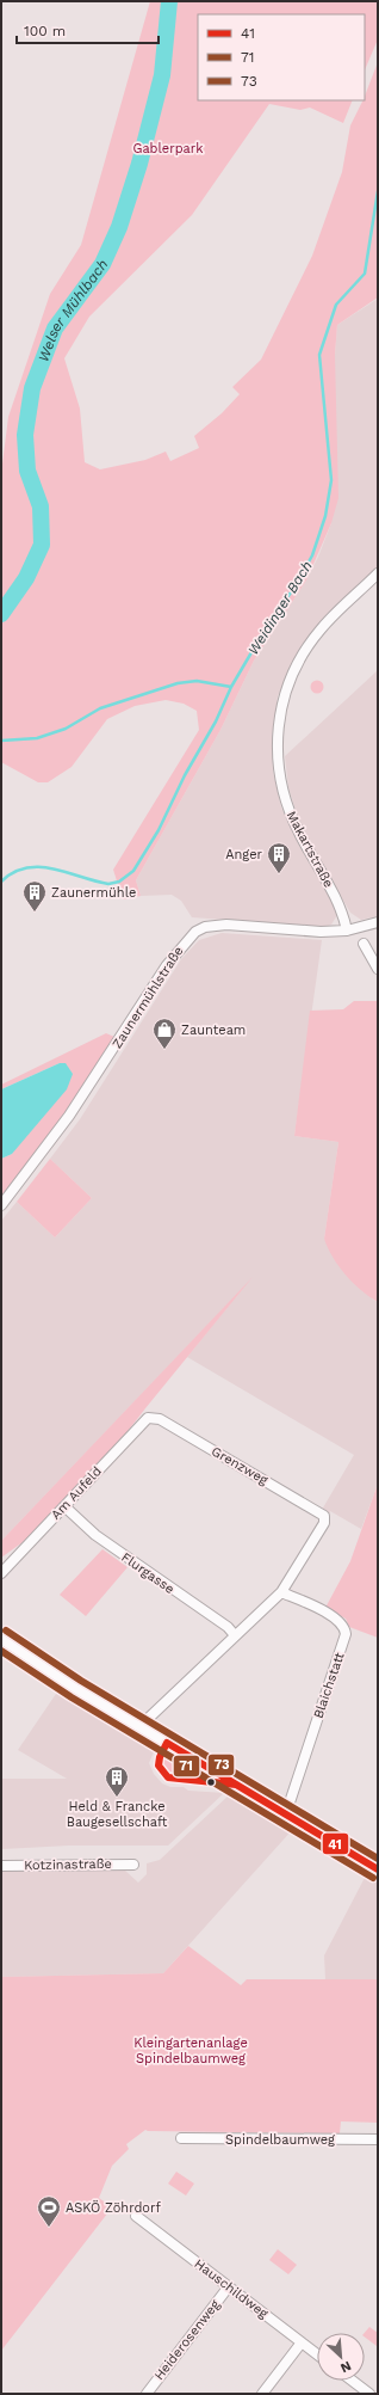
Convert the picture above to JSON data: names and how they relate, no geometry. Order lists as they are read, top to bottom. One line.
{"streets":{"street":["Makartstraße","Zaunermühlstraße","Grenzweg","Am Aufeld","Flurgasse","Blaichstatt","Kotzinastraße","Spindelbaumweg","Hauschildweg","Heiderosenweg"]},"crossings":[["Makartstraße","Zaunermühlstraße"],["Grenzweg","Am Aufeld"],["Grenzweg","Blaichstatt"],["Am Aufeld","Flurgasse"],["Hauschildweg","Heiderosenweg"]],"water":["Welser Mühlbach","Weidinger Bach"],"parks":["Gablerpark","Kleingartenanlage Spindelbaumweg"],"places":{"building":["Anger","Zaunermühle","Held & Francke Baugesellschaft"],"shop":["Zaunteam"],"sports":["ASKÖ Zöhrdorf"]},"lines":["transit line 73","transit line 71","transit line 41"],"legend":["41","71","73"],"scale_bar":"100 m","north":"bottom right"}
